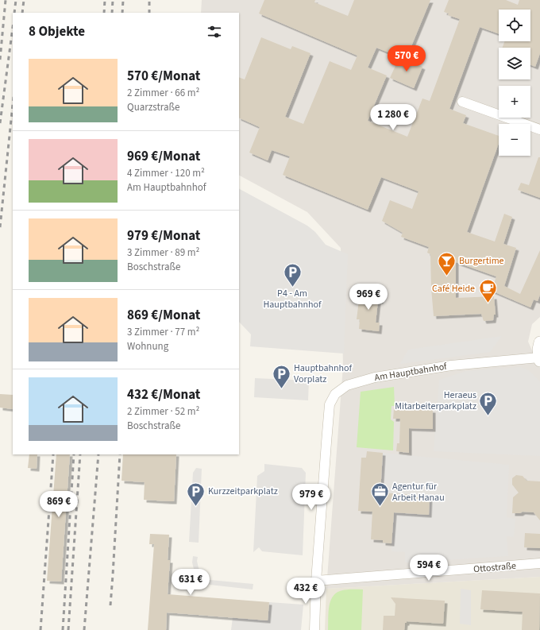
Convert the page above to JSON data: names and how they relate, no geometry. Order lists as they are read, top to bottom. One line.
{"streets":{"street":["Am Hauptbahnhof","Ottostraße"]},"crossings":[["Am Hauptbahnhof","Ottostraße"]],"places":{"bar":["Burgertime"],"parking":["P4 - Am Hauptbahnhof","Hauptbahnhof Vorplatz","Heraeus Mitarbeiterparkplatz","Kurzzeitparkplatz"],"cafe":["Café Heide"],"office":["Agentur für Arbeit Hanau"]},"page":{"map_buttons":["+","−"],"heading":"8 Objekte","price":["570 €","1 280 €","969 €","979 €","869 €","594 €","631 €","432 €"],"list":[{"name":"570 €/Monat","note":"2 Zimmer · 66 m² · Quarzstraße"},{"name":"969 €/Monat","note":"4 Zimmer · 120 m² · Am Hauptbahnhof"},{"name":"979 €/Monat","note":"3 Zimmer · 89 m² · Boschstraße"},{"name":"869 €/Monat","note":"3 Zimmer · 77 m² · Wohnung"},{"name":"432 €/Monat","note":"2 Zimmer · 52 m² · Boschstraße"}]}}
